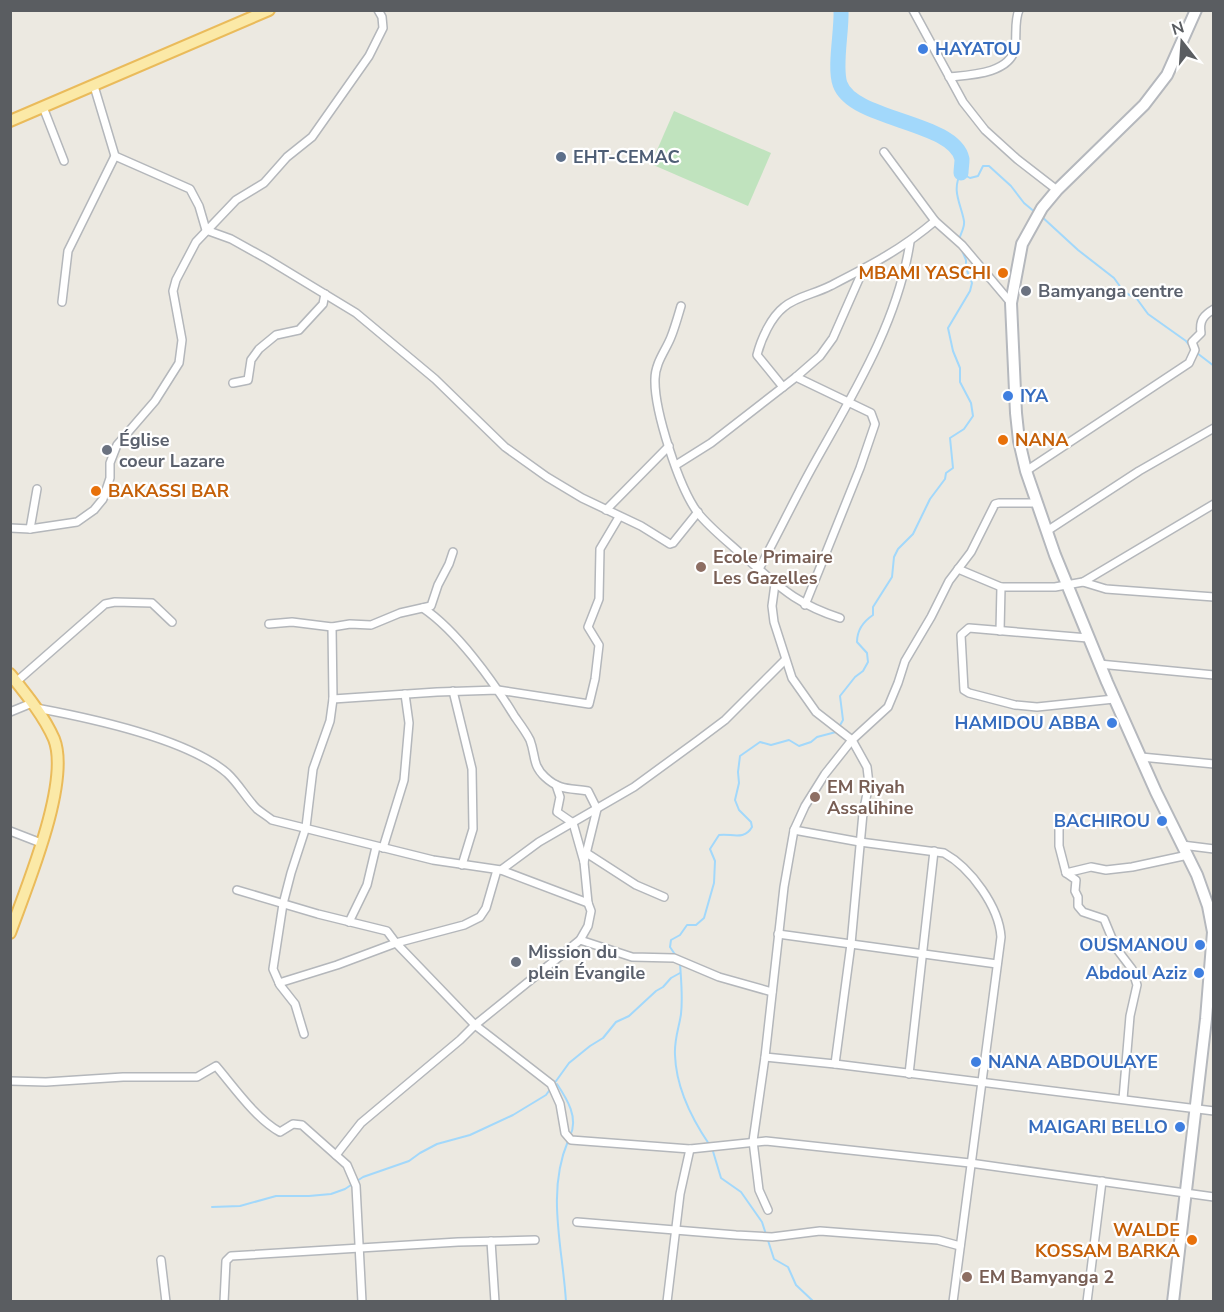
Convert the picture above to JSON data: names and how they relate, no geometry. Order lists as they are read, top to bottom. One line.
{"places":["HAYATOU","EHT-CEMAC","MBAMI YASCHI","Bamyanga centre","IYA","NANA","Église coeur Lazare","BAKASSI BAR","Ecole Primaire Les Gazelles","HAMIDOU ABBA","EM Riyah Assalihine","BACHIROU","OUSMANOU","Mission du plein Évangile","Abdoul Aziz","NANA ABDOULAYE","MAIGARI BELLO","WALDE KOSSAM BARKA","EM Bamyanga 2"],"north":"top"}
